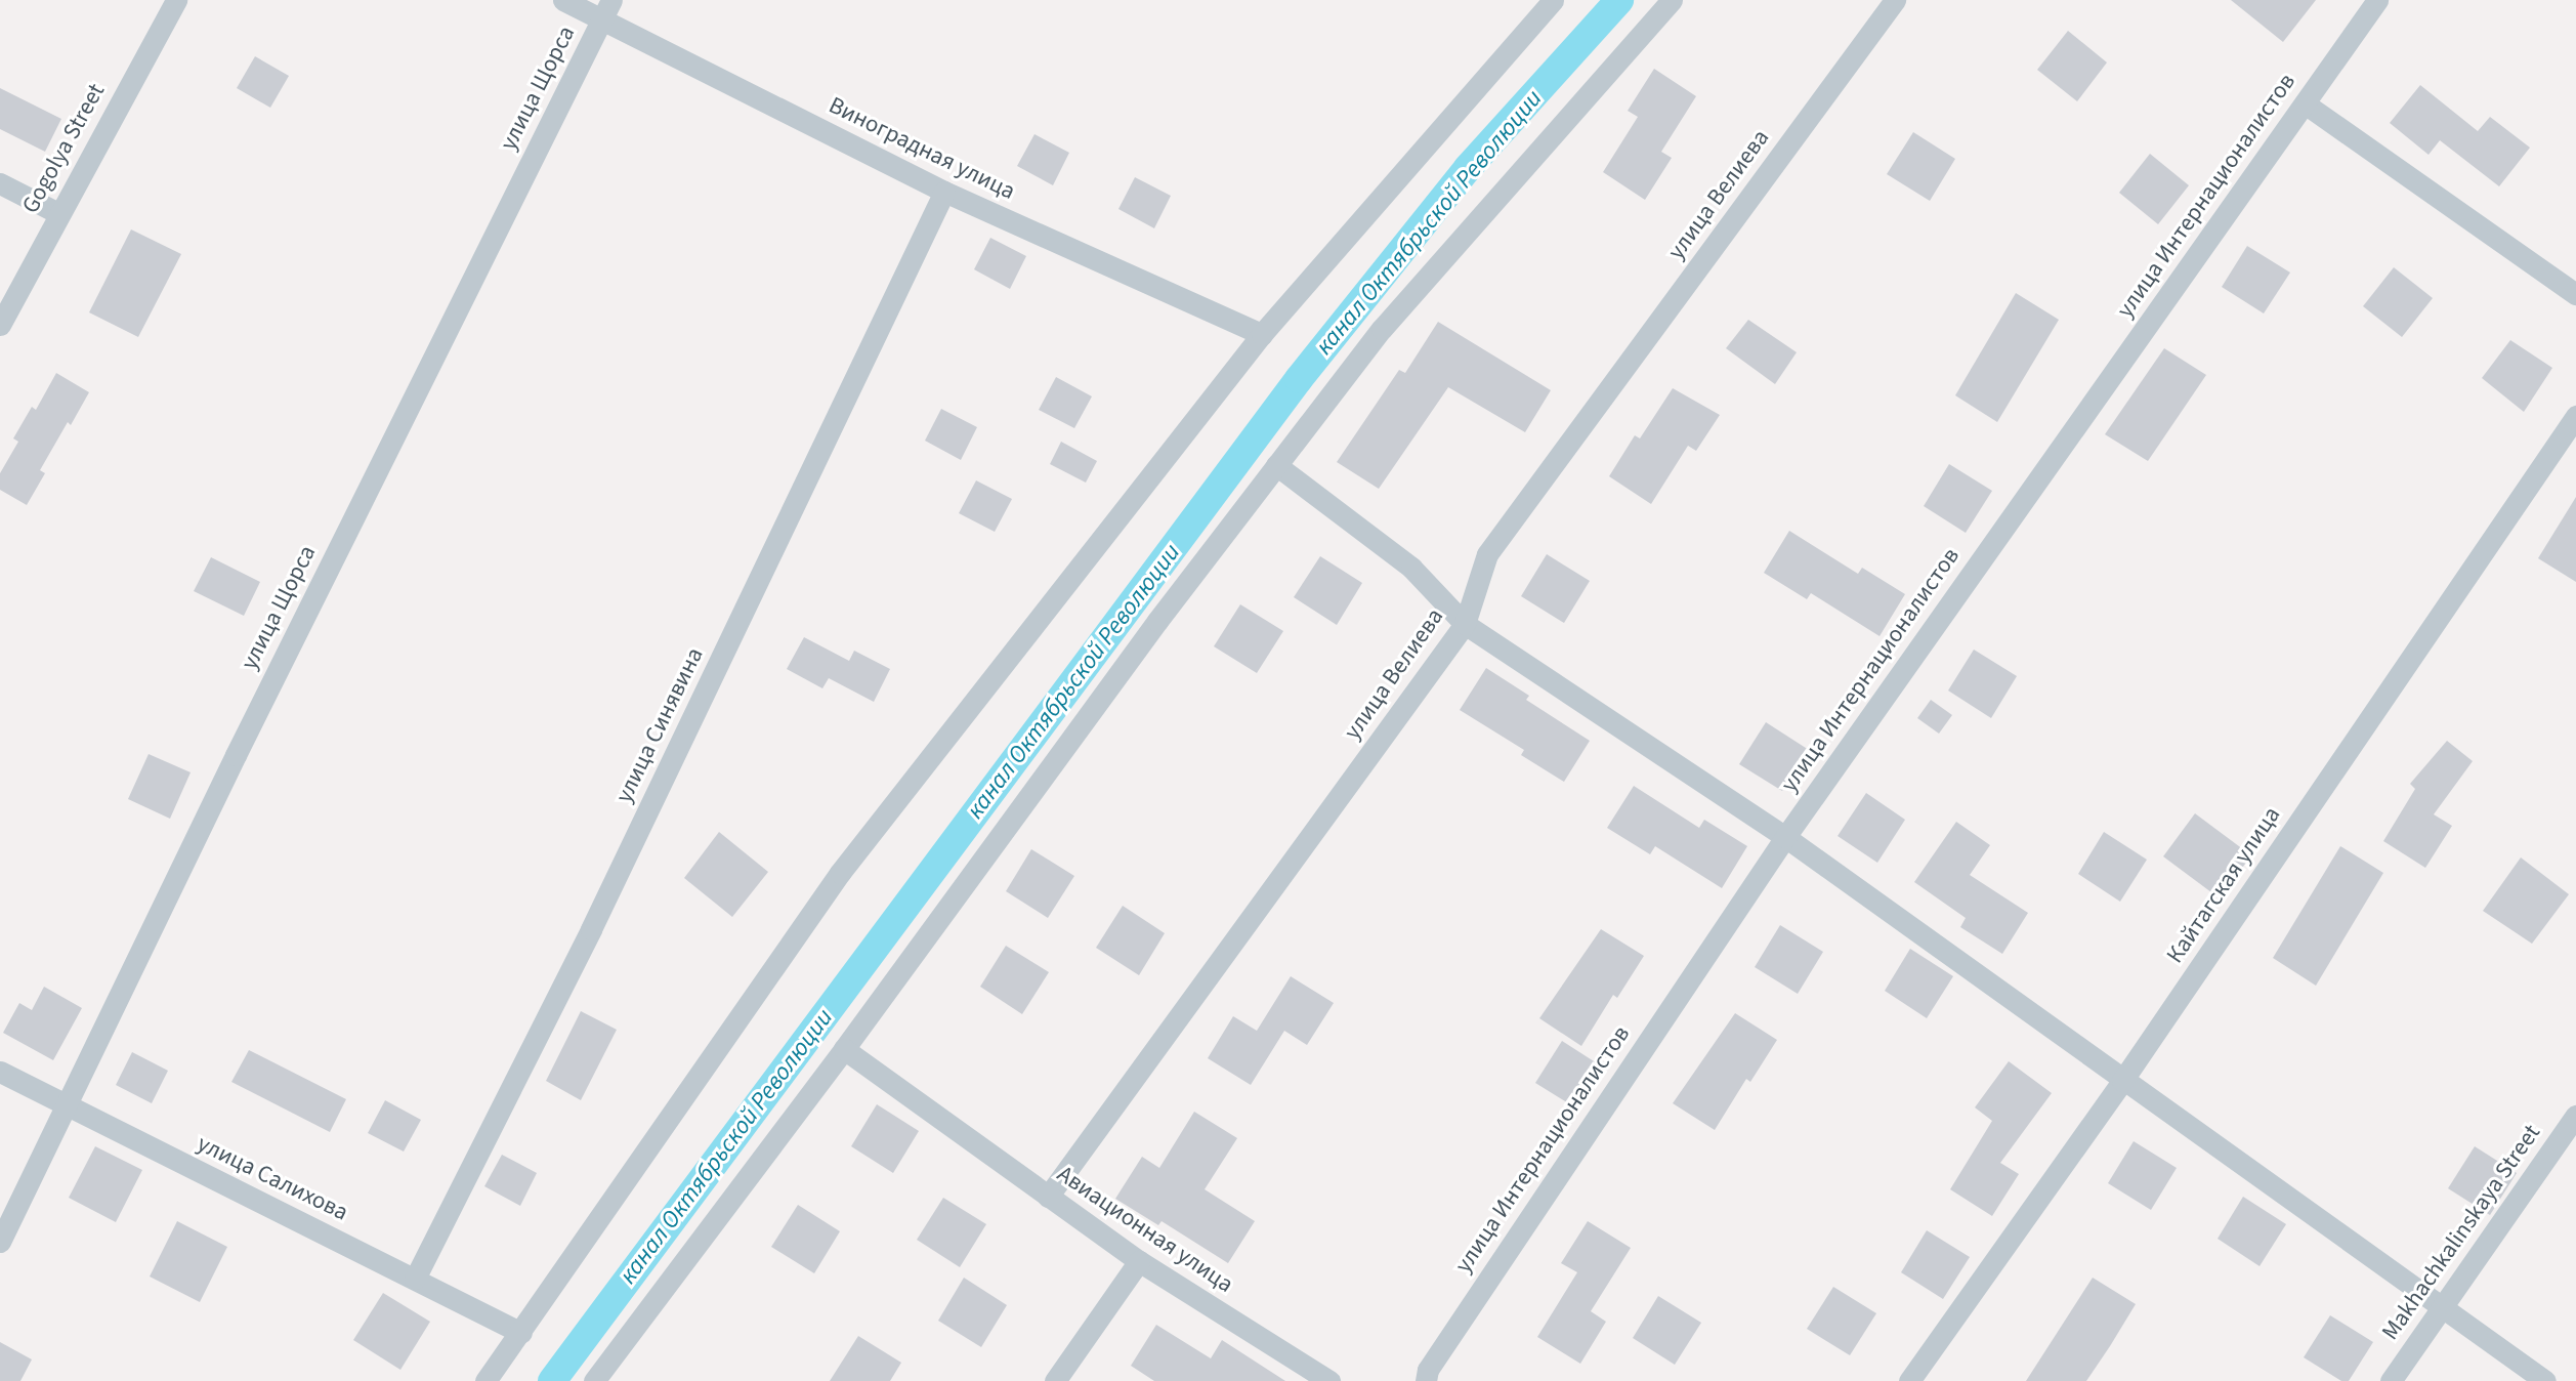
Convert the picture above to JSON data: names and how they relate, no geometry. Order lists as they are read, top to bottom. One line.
{"streets":{"street":["улица Щорса","Gogolya Street","Виноградная улица","улица Велиева","улица Интернационалистов","улица Синявина","Кайтагская улица","улица Салихова","Авиационная улица","Makhachkalinskaya Street"]},"crossings":[["улица Щорса","Виноградная улица"],["улица Щорса","улица Салихова"],["Виноградная улица","улица Синявина"],["улица Велиева","Авиационная улица"],["улица Синявина","улица Салихова"]],"water":["канал Октябрьской Революции"]}
